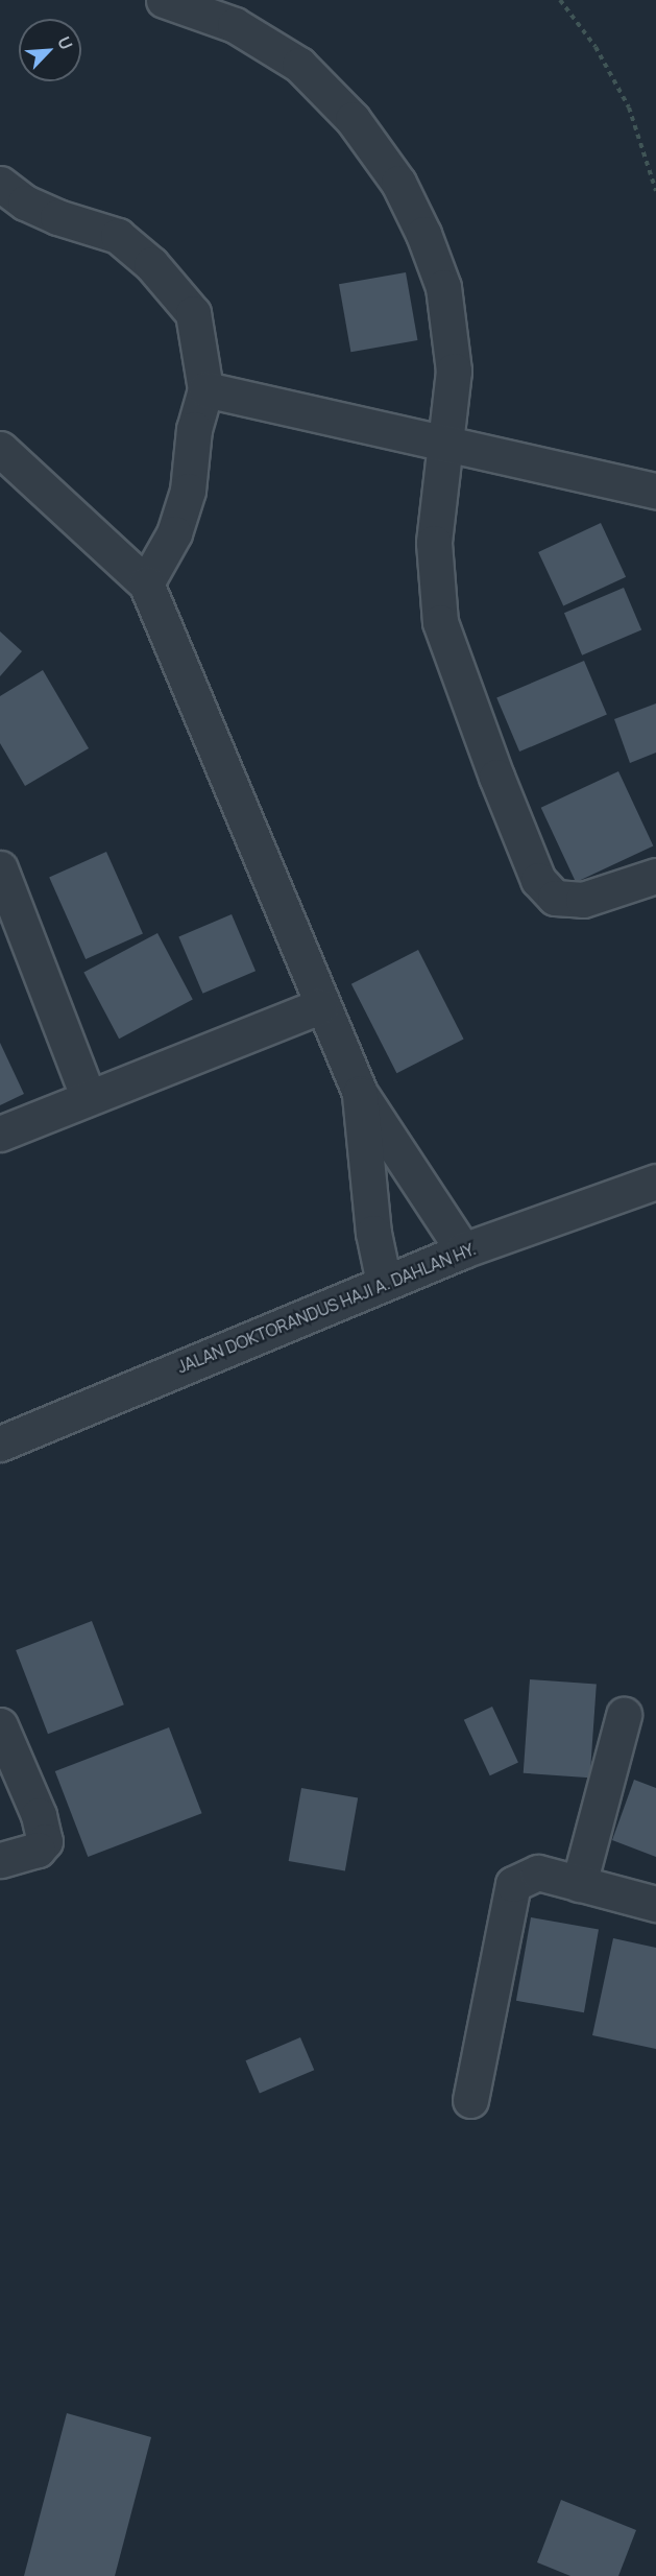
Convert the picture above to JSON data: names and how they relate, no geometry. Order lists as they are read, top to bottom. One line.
{"streets":{"street":["JALAN DOKTORANDUS HAJI A. DAHLAN HY."]},"north":"top right"}
